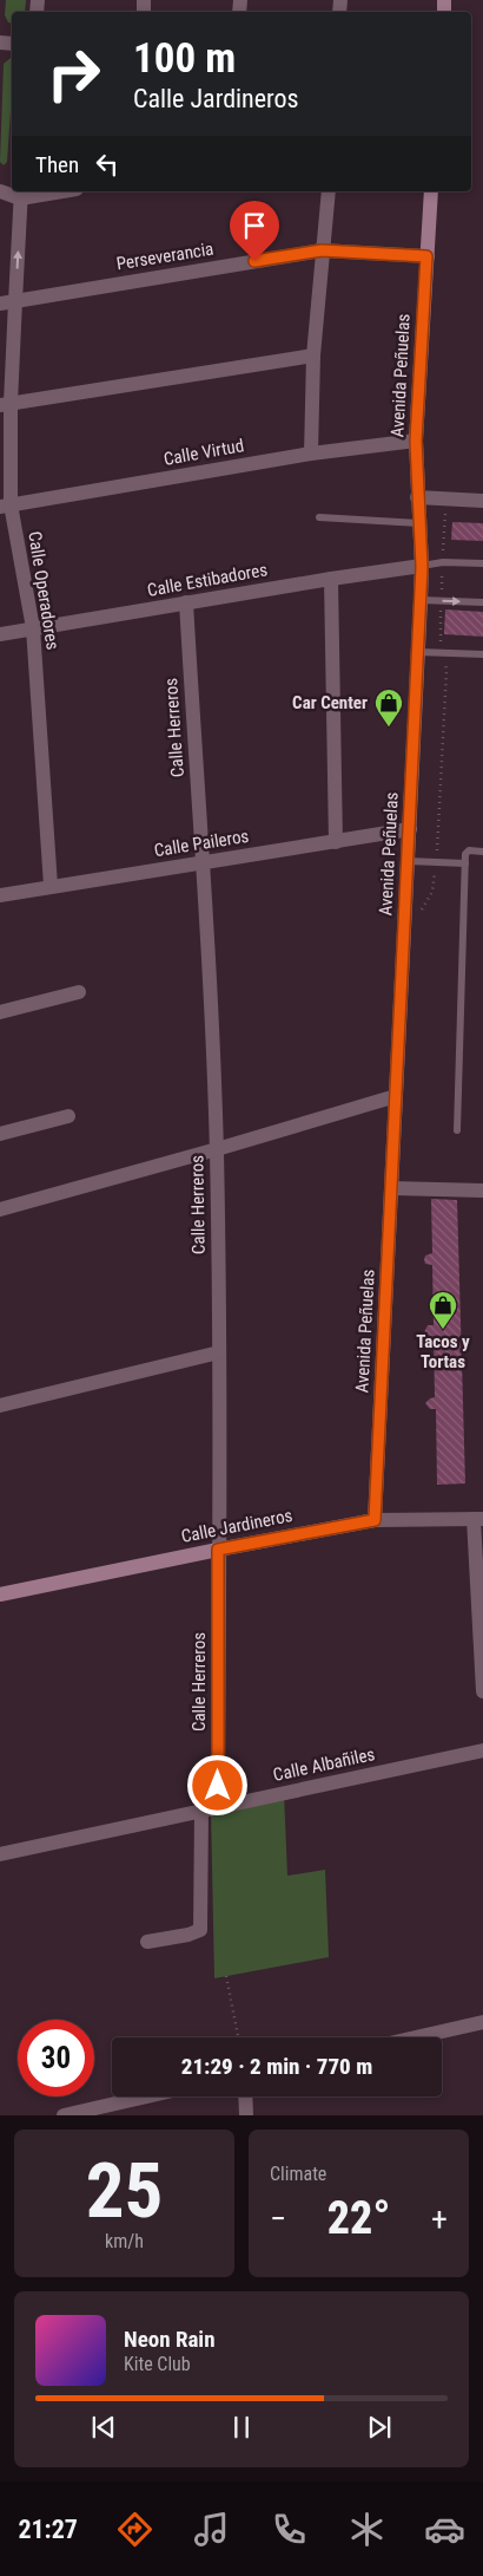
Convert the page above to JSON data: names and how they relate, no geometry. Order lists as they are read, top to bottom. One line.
{"streets":{"street":["Perseverancia","Avenida Peñuelas","Calle Virtud","Calle Estibadores","Calle Operadores","Calle Herreros","Calle Paileros","Calle Jardineros","Calle Albañiles"]},"crossings":[["Perseverancia","Avenida Peñuelas"],["Perseverancia","Calle Operadores"],["Avenida Peñuelas","Calle Virtud"],["Avenida Peñuelas","Calle Estibadores"],["Avenida Peñuelas","Calle Paileros"],["Avenida Peñuelas","Calle Jardineros"],["Calle Virtud","Calle Operadores"],["Calle Estibadores","Calle Operadores"],["Calle Estibadores","Calle Herreros"],["Calle Operadores","Calle Paileros"],["Calle Herreros","Calle Paileros"],["Calle Herreros","Calle Jardineros"],["Calle Herreros","Calle Albañiles"]],"places":{"shop":["Car Center","Tacos y Tortas"]},"page":{"turn":["100 m","Calle Jardineros"],"then":"Then","limit":"30","trip":"21:29 · 2 min · 770 m","tile":[["25","km/h"],"Climate"],"heat":["−","22°","+"],"song":["Neon Rain","Kite Club"],"tabs":"21:27"}}
